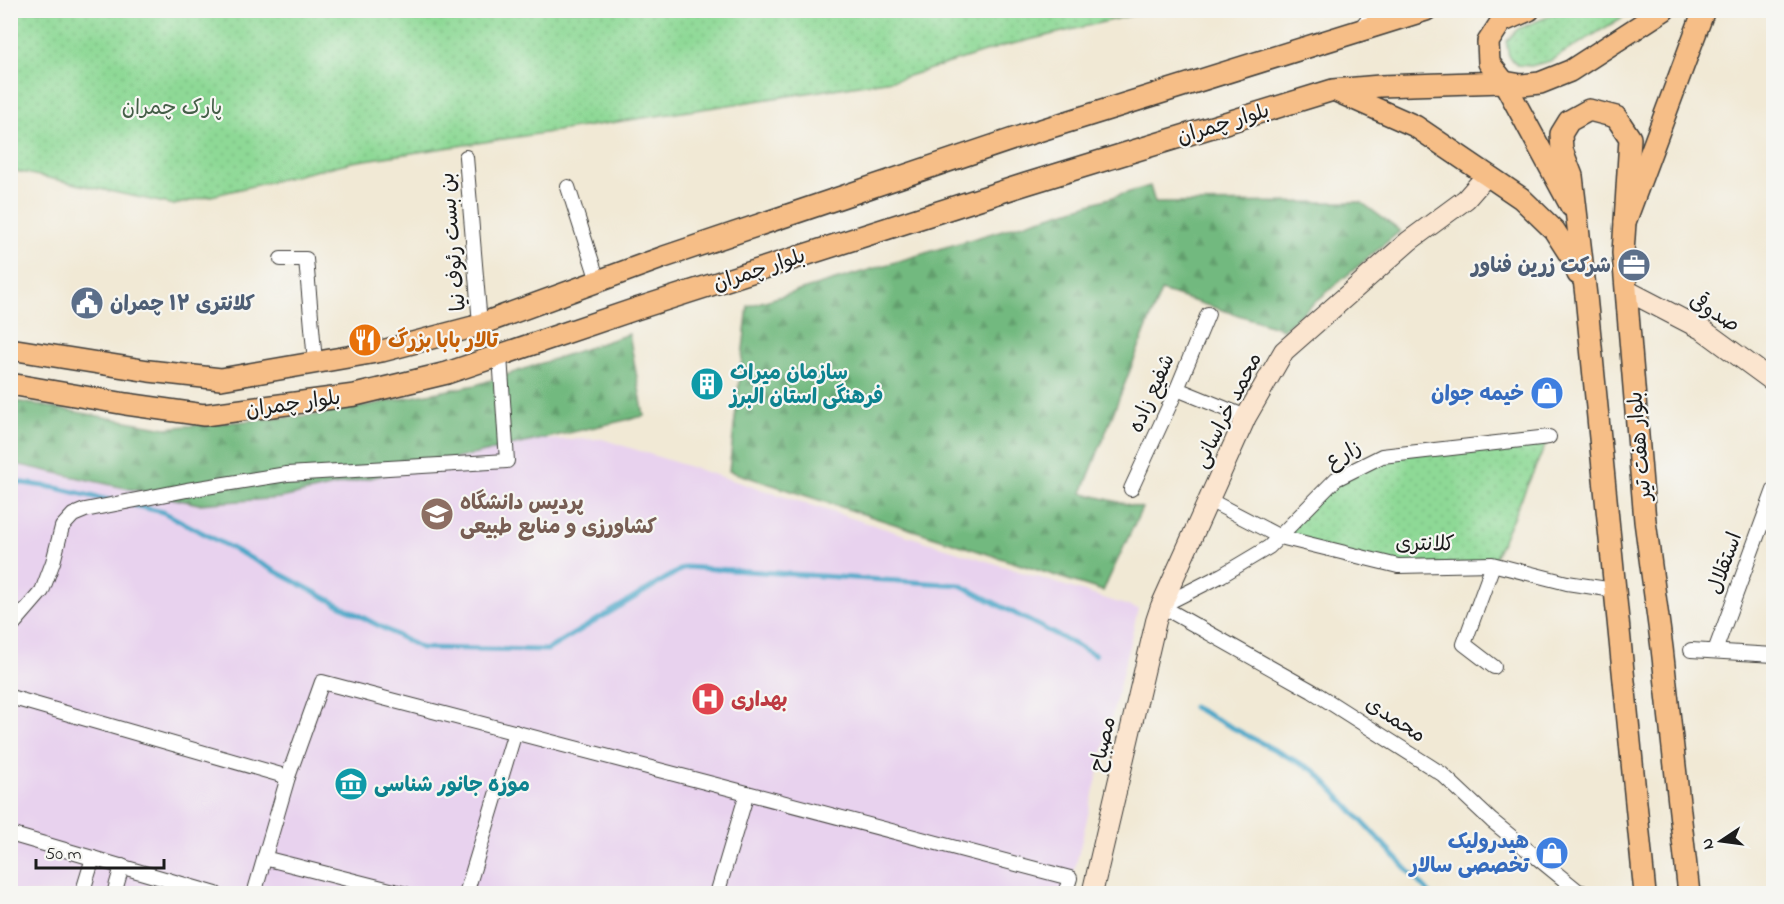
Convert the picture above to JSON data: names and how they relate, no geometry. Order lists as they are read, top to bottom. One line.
{"streets":{"main road":["بلوار چمران","بلوار هفت تیر"],"street":["بن بست رئوف نیا","صدوقی","شفیع زاده","محمد خراسانی","زارع","کلانتری","استقلال","محمدی","مصباح"]},"crossings":[["بلوار چمران","بن بست رئوف نیا"],["بلوار چمران","بلوار هفت تیر"],["صدوقی","بلوار هفت تیر"],["محمد خراسانی","بلوار هفت تیر"],["محمد خراسانی","زارع"],["محمد خراسانی","کلانتری"],["محمد خراسانی","محمدی"],["محمد خراسانی","مصباح"],["بلوار هفت تیر","کلانتری"],["زارع","کلانتری"],["زارع","محمدی"],["زارع","مصباح"],["محمدی","مصباح"]],"parks":["پارک چمران"],"places":{"office":["شرکت زرین فناور"],"public building":["کلانتری ۱۲ چمران"],"restaurant":["تالار بابا بزرگ"],"building":["سازمان میراث فرهنگی استان البرز"],"shop":["خیمه جوان","هیدرولیک تخصصی سالار"],"school or university":["پردیس دانشگاه کشاورزی و منابع طبیعی"],"hospital":["بهداری"],"museum":["موزه جانور شناسی"]},"scale_bar":"50 m","north":"left"}
